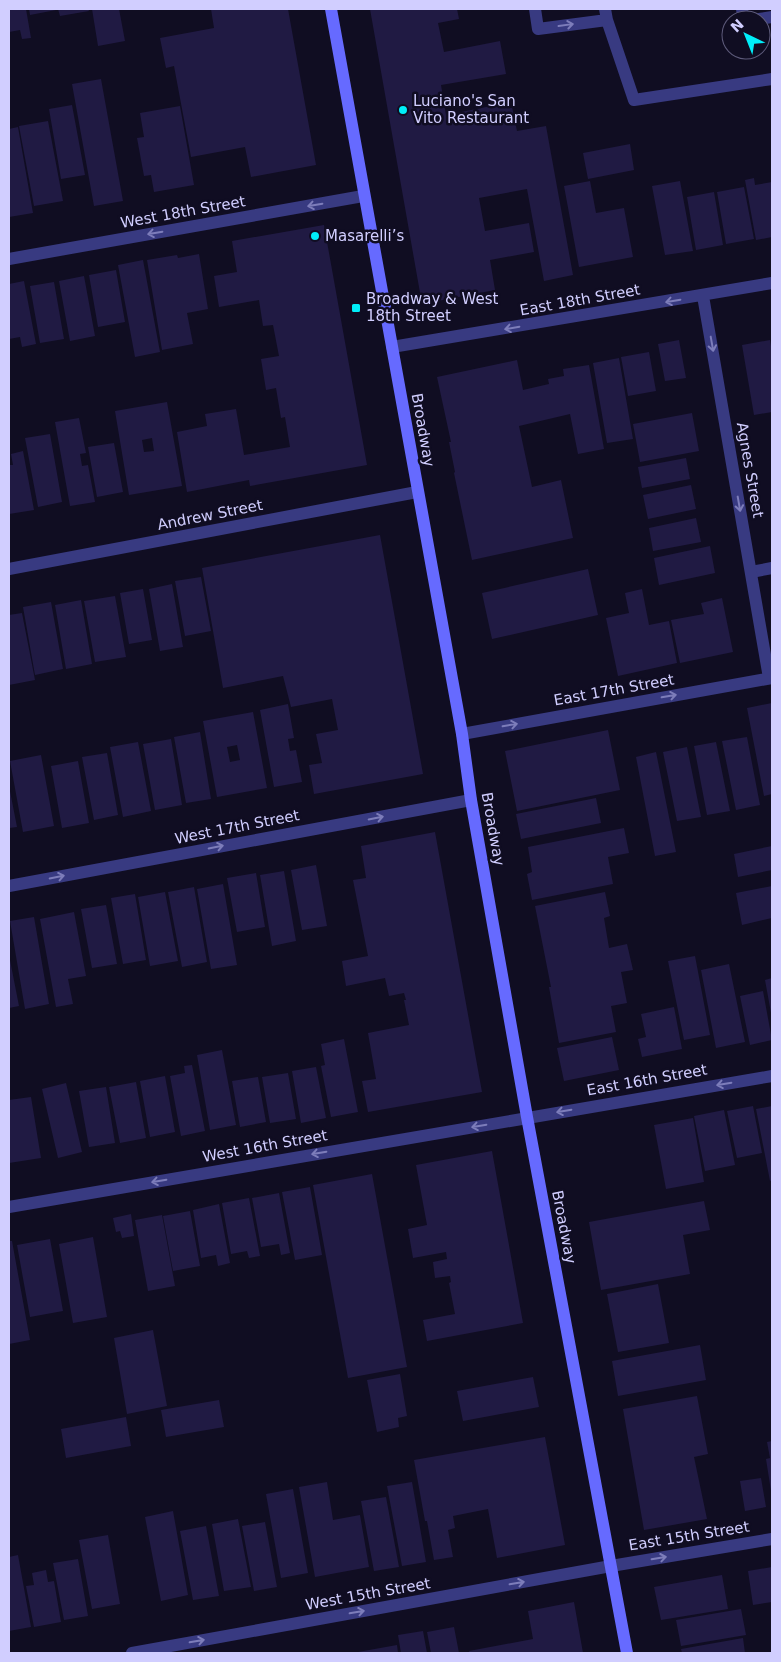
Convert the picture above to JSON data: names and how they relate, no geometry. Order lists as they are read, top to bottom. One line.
{"streets":{"street":["West 18th Street","East 18th Street","Broadway","Agnes Street","Andrew Street","East 17th Street","West 17th Street","East 16th Street","West 16th Street","East 15th Street","West 15th Street"]},"crossings":[["West 18th Street","Broadway"],["East 18th Street","Broadway"],["East 18th Street","Agnes Street"],["Broadway","Andrew Street"],["Broadway","East 17th Street"],["Broadway","West 17th Street"],["Broadway","East 16th Street"],["Broadway","West 16th Street"],["Broadway","East 15th Street"],["Broadway","West 15th Street"],["Agnes Street","East 17th Street"],["East 16th Street","West 16th Street"],["East 15th Street","West 15th Street"]],"one_way":["West 18th Street","East 18th Street","Agnes Street","East 17th Street","West 17th Street","East 16th Street","West 16th Street","East 15th Street","West 15th Street"],"places":{"other":["Luciano's San Vito Restaurant","Masarelli’s"],"transit":["Broadway & West 18th Street"]},"north":"top left"}
